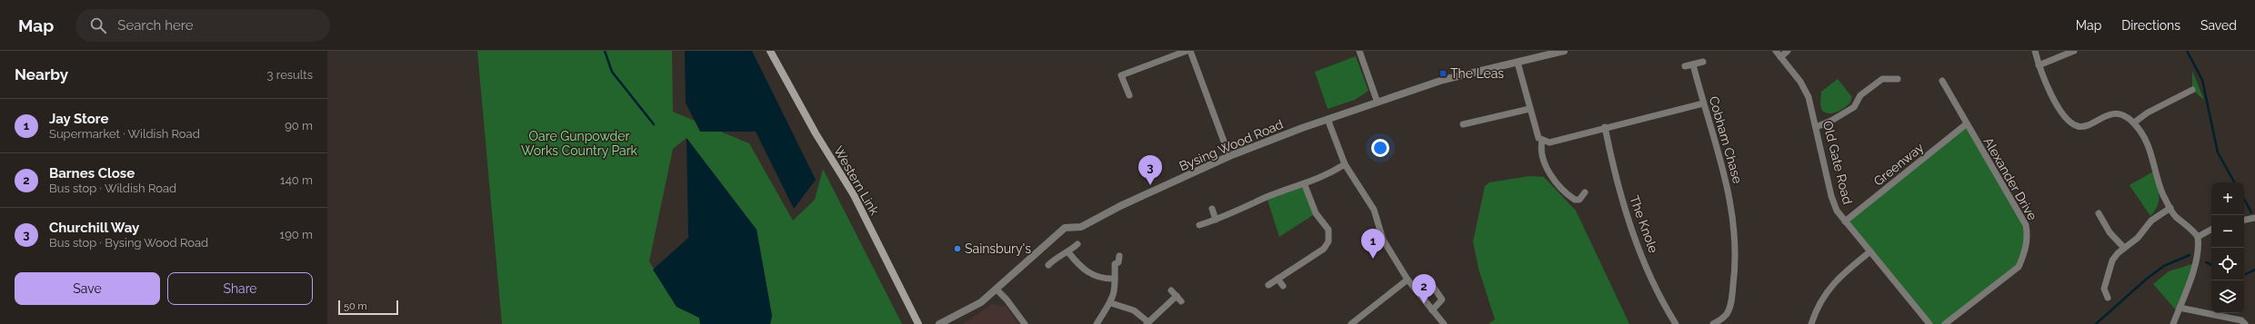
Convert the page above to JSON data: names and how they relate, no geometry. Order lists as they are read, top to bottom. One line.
{"streets":{"main road":["Western Link"],"street":["Cobham Chase","Bysing Wood Road","Old Gate Road","Greenway","Alexander Drive","The Knole"]},"crossings":[["Old Gate Road","Greenway"],["Greenway","Alexander Drive"]],"parks":["Oare Gunpowder Works Country Park"],"places":{"transit":["The Leas"],"other":["Sainsbury's"]},"scale_bar":"50 m","page":{"header":"Map","search":"Search here","nav":["Map","Directions","Saved"],"heading":["Nearby","3 results"],"list":[{"mark":"1","name":"Jay Store","note":"Supermarket · Wildish Road","value":"90 m"},{"mark":"2","name":"Barnes Close","note":"Bus stop · Wildish Road","value":"140 m"},{"mark":"3","name":"Churchill Way","note":"Bus stop · Bysing Wood Road","value":"190 m"}],"pins":["3","1","2"],"map_buttons":["+","−"],"buttons":["Save","Share"],"scale":"50 m"}}
